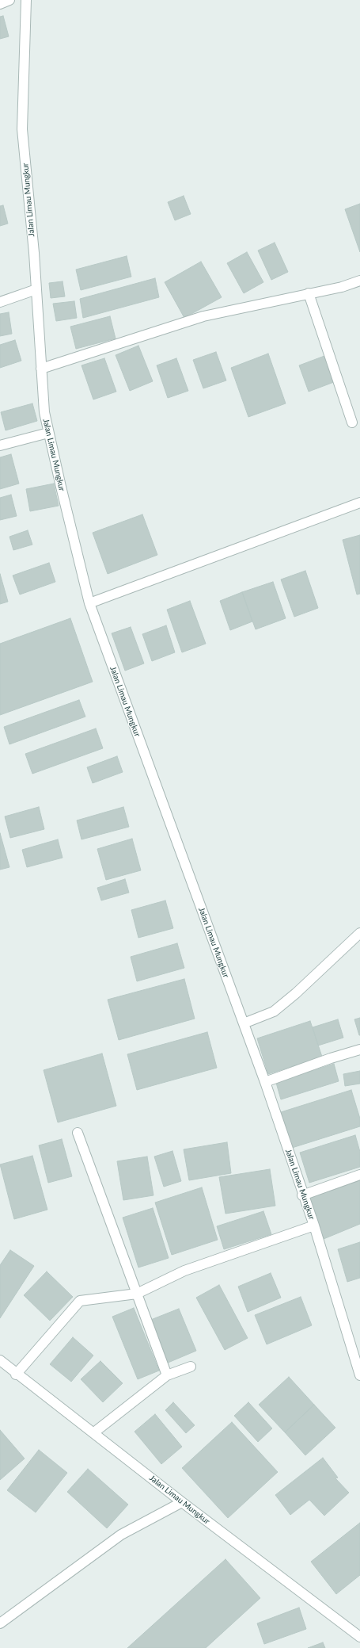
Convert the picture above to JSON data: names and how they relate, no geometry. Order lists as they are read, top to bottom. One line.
{"streets":{"street":["Jalan Limau Mungkur"]}}
